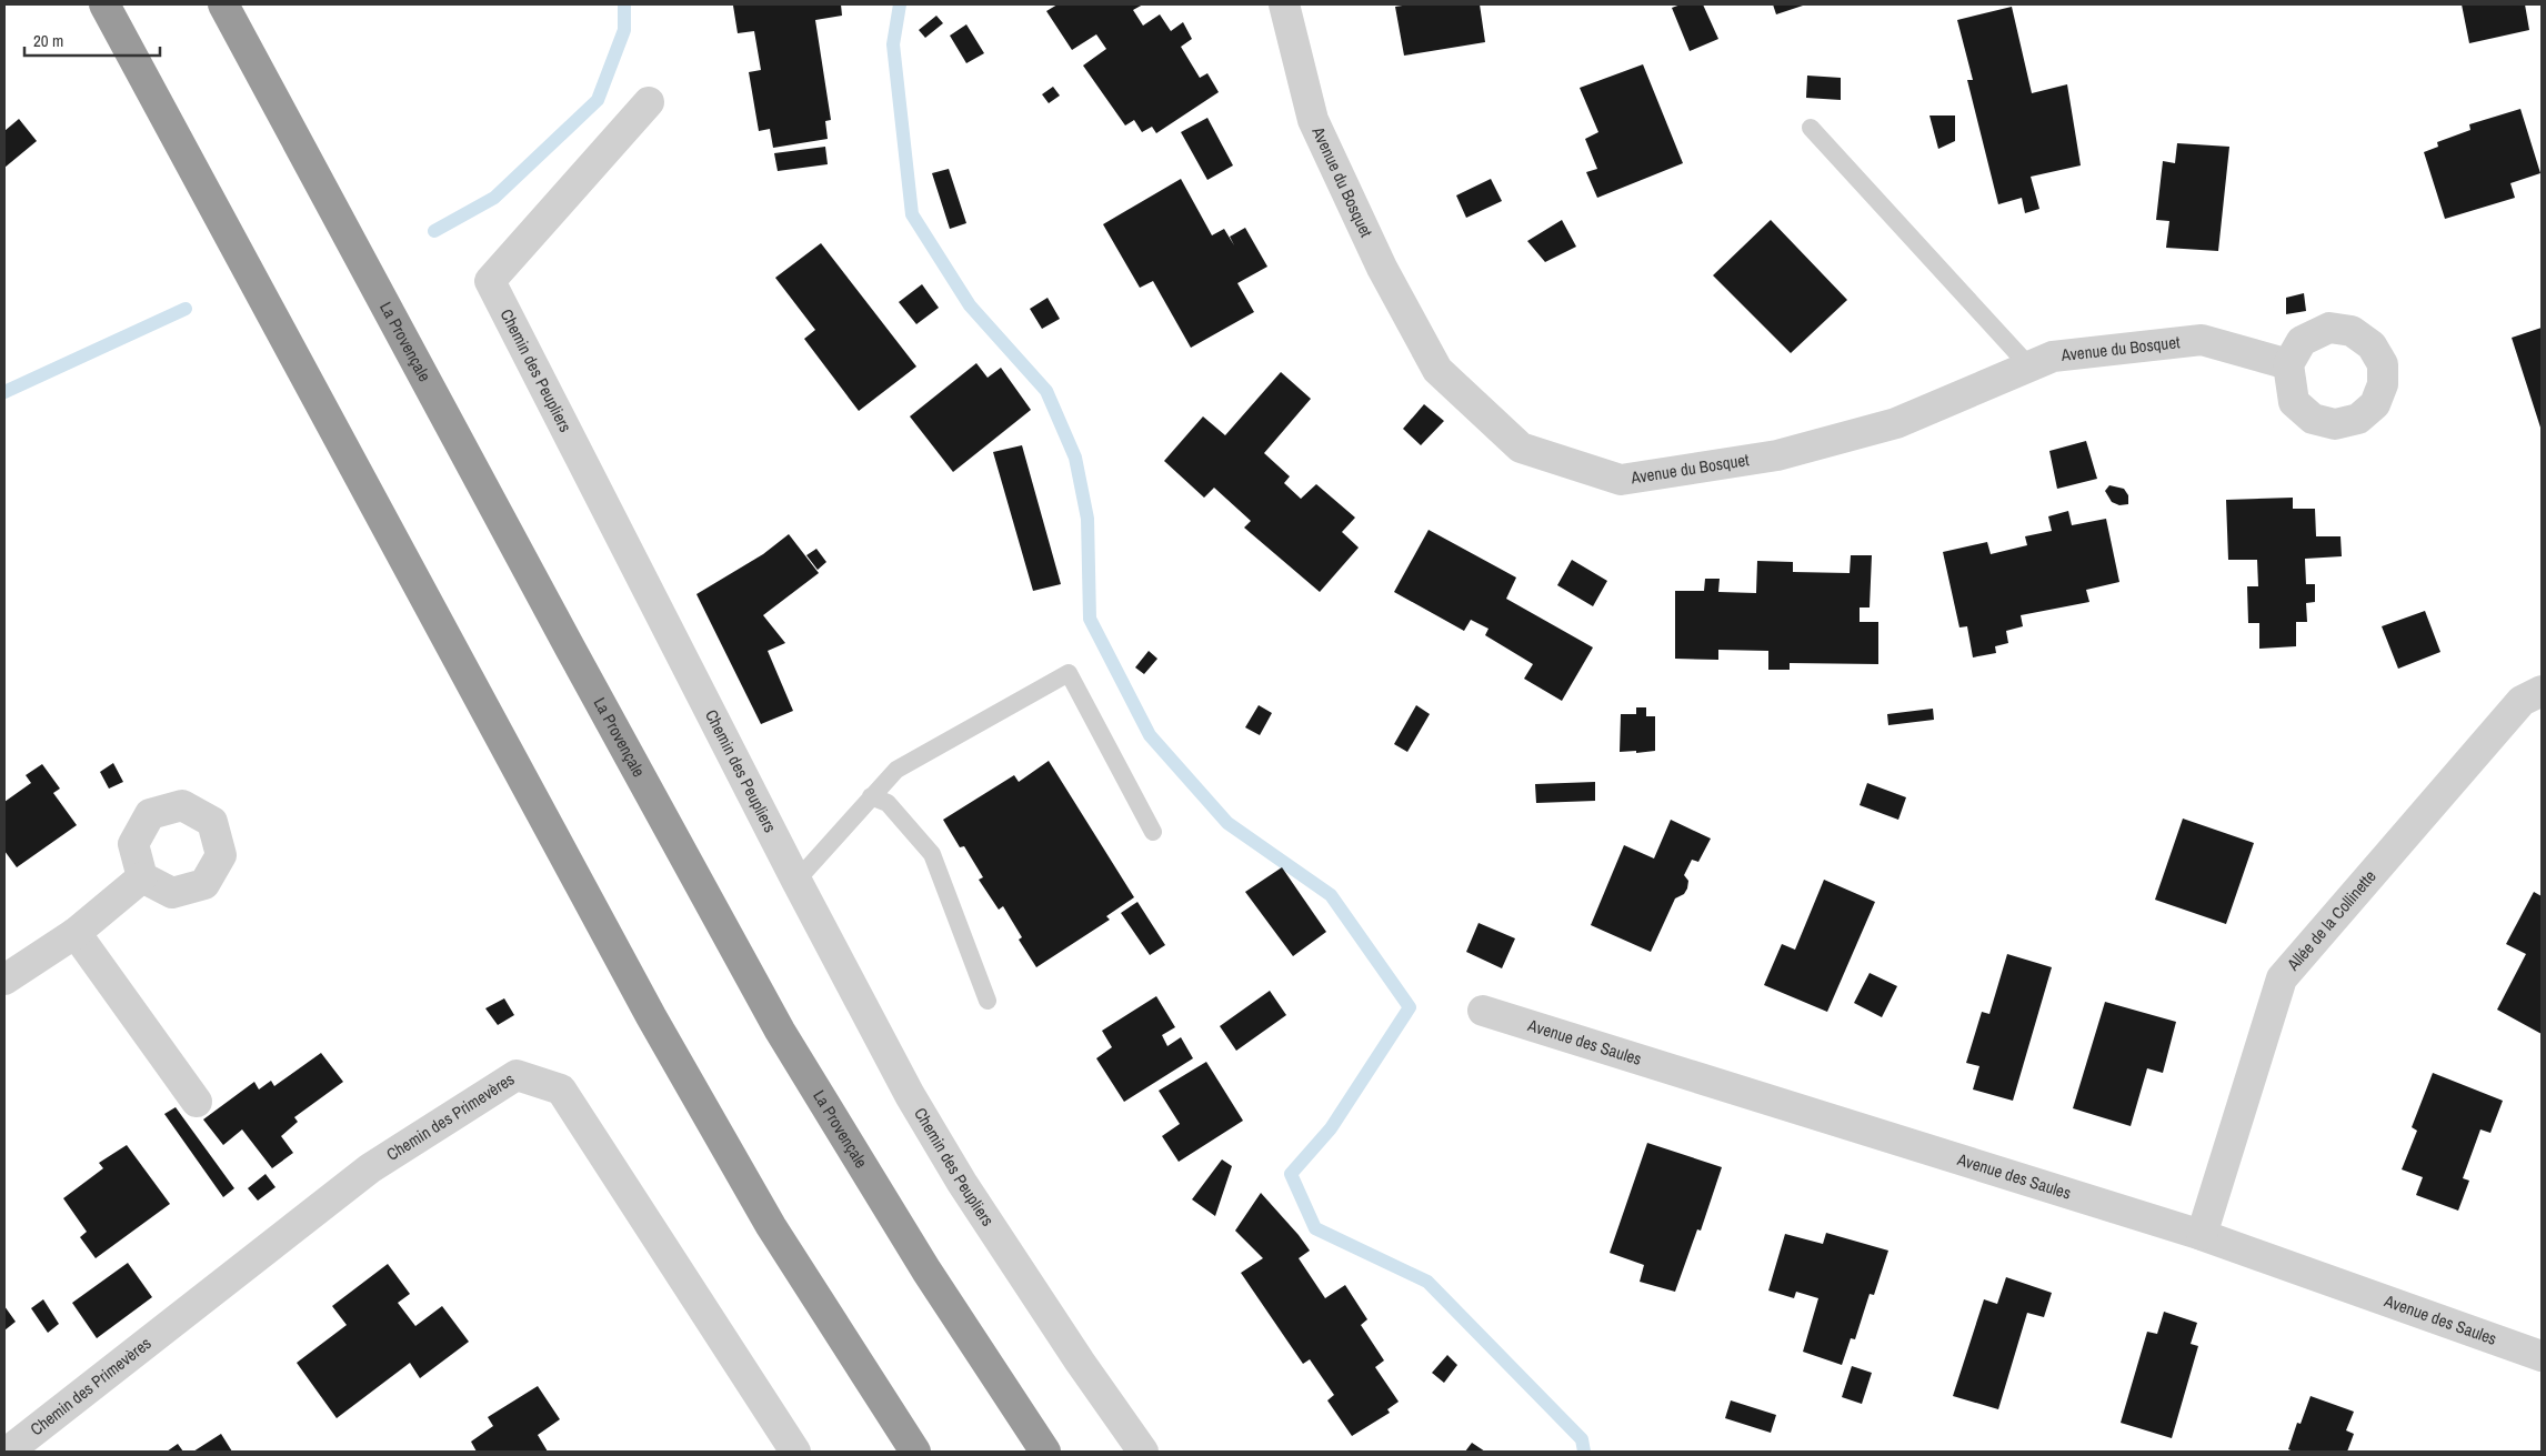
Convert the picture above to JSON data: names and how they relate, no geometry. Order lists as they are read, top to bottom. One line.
{"streets":{"highway":["La Provençale"],"street":["Avenue du Bosquet","Chemin des Peupliers","Allée de la Collinette","Avenue des Saules","Chemin des Primevères"]},"crossings":[["Allée de la Collinette","Avenue des Saules"]],"scale_bar":"20 m"}
